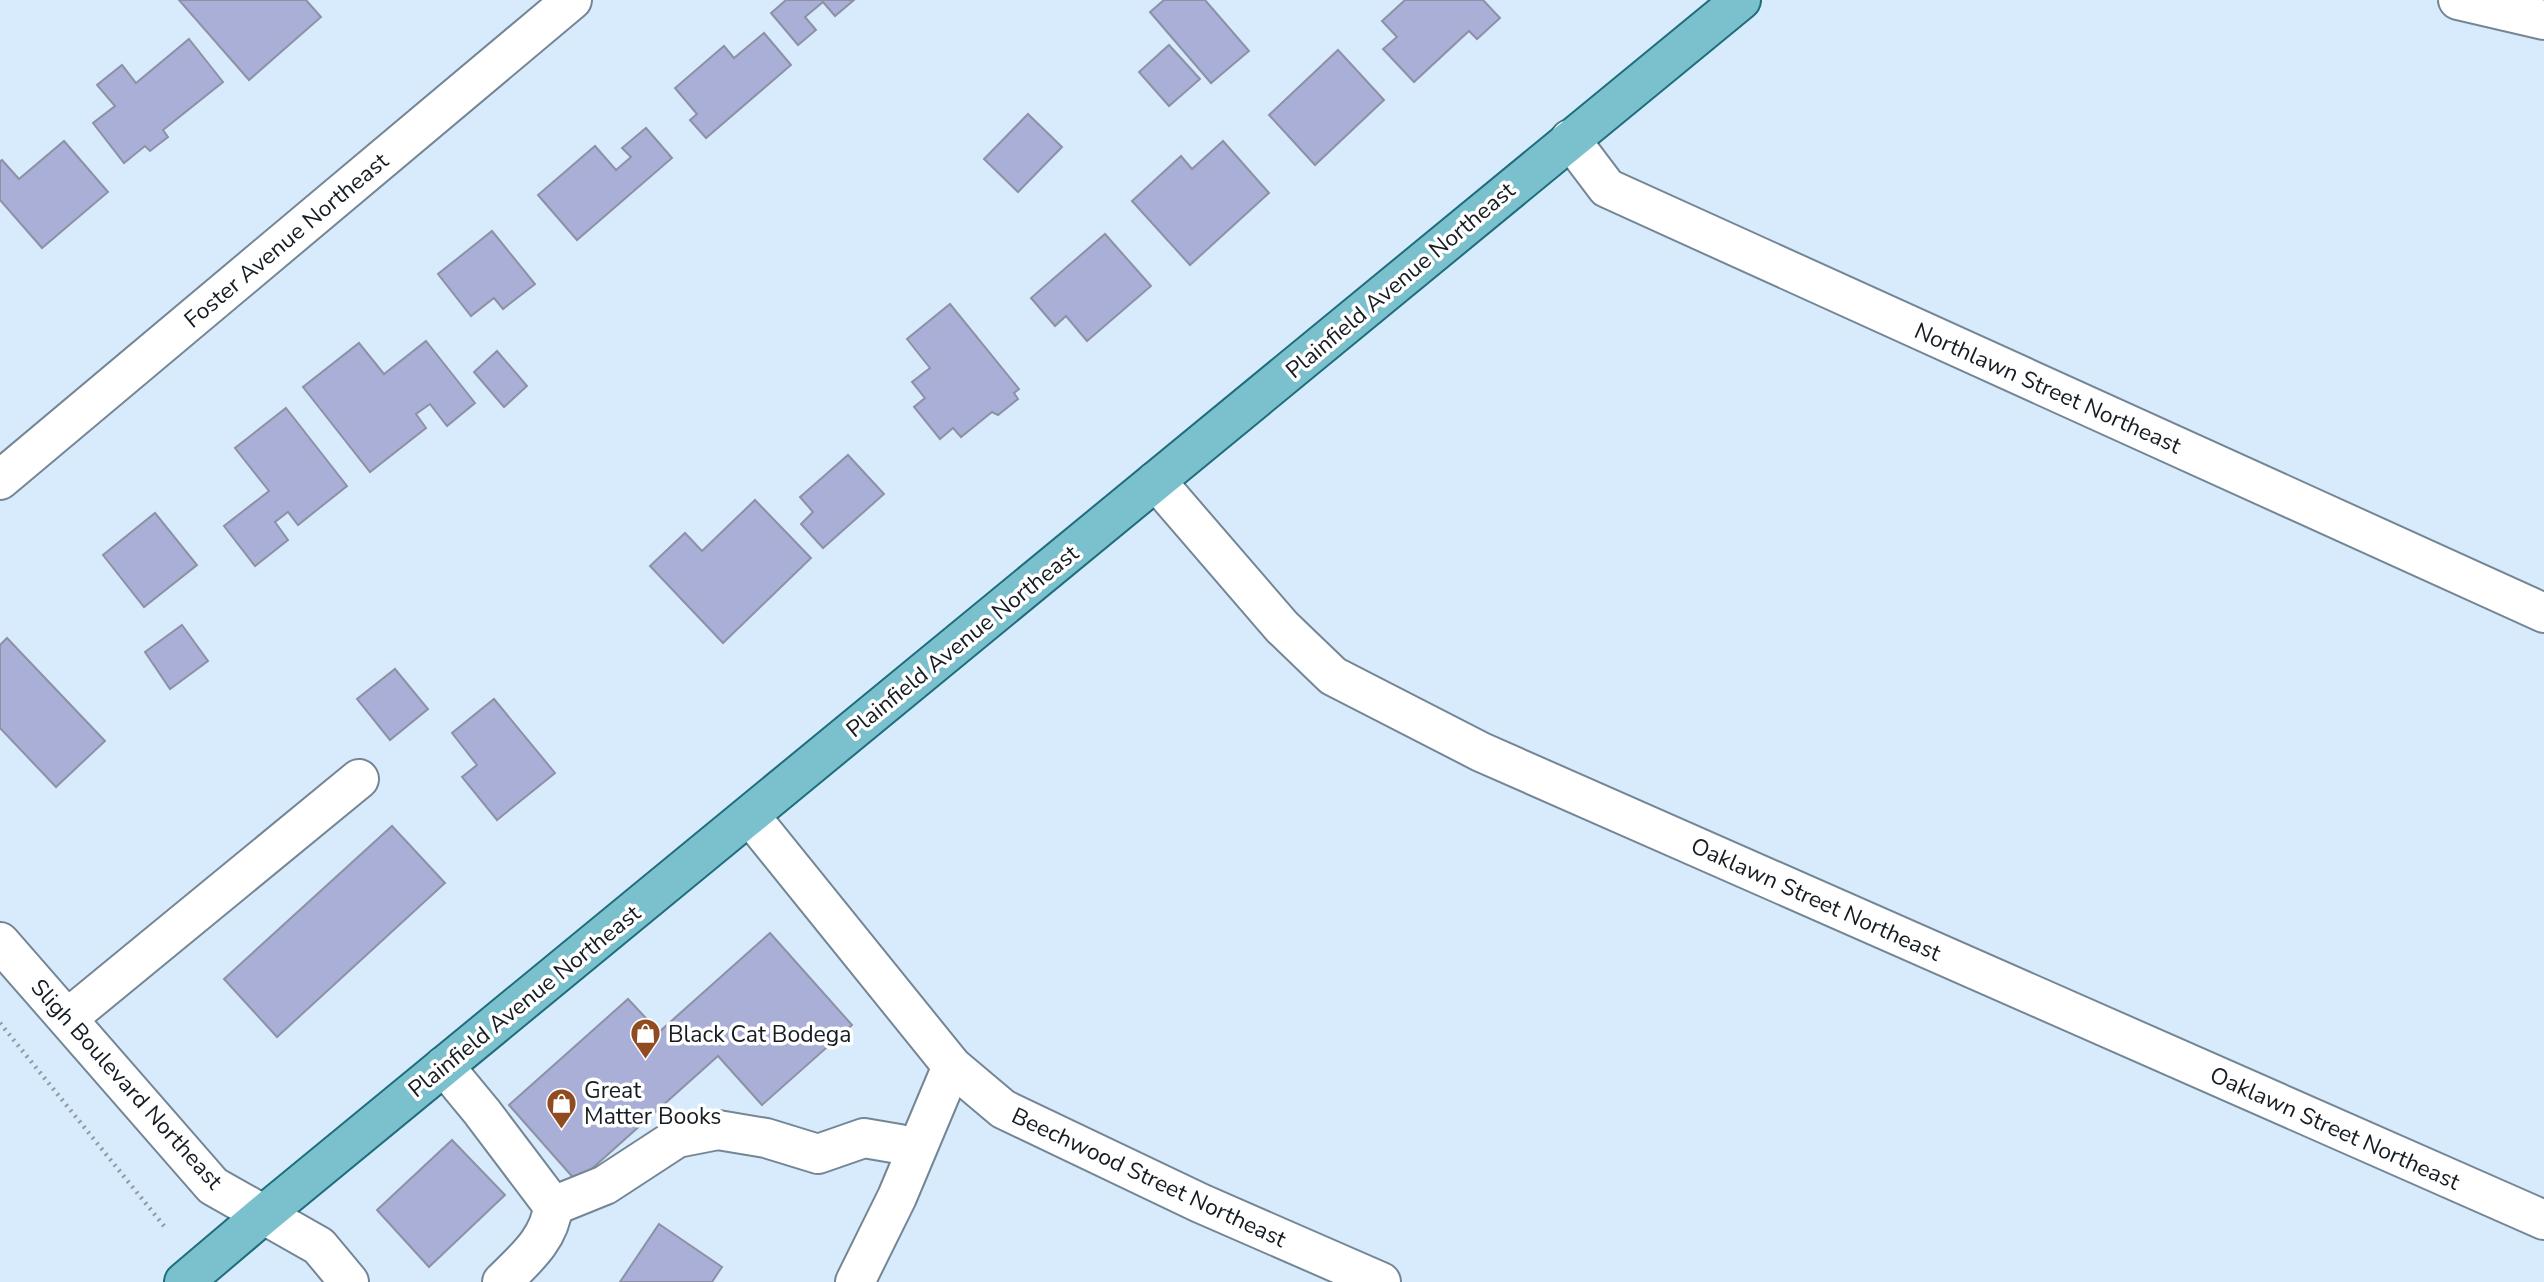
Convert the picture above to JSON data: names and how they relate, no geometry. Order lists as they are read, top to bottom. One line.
{"streets":{"main road":["Plainfield Avenue Northeast"],"street":["Foster Avenue Northeast","Northlawn Street Northeast","Oaklawn Street Northeast","Sligh Boulevard Northeast","Beechwood Street Northeast"]},"crossings":[["Plainfield Avenue Northeast","Northlawn Street Northeast"],["Plainfield Avenue Northeast","Oaklawn Street Northeast"],["Plainfield Avenue Northeast","Sligh Boulevard Northeast"],["Plainfield Avenue Northeast","Beechwood Street Northeast"]],"places":{"shop":["Black Cat Bodega","Great Matter Books"]}}
